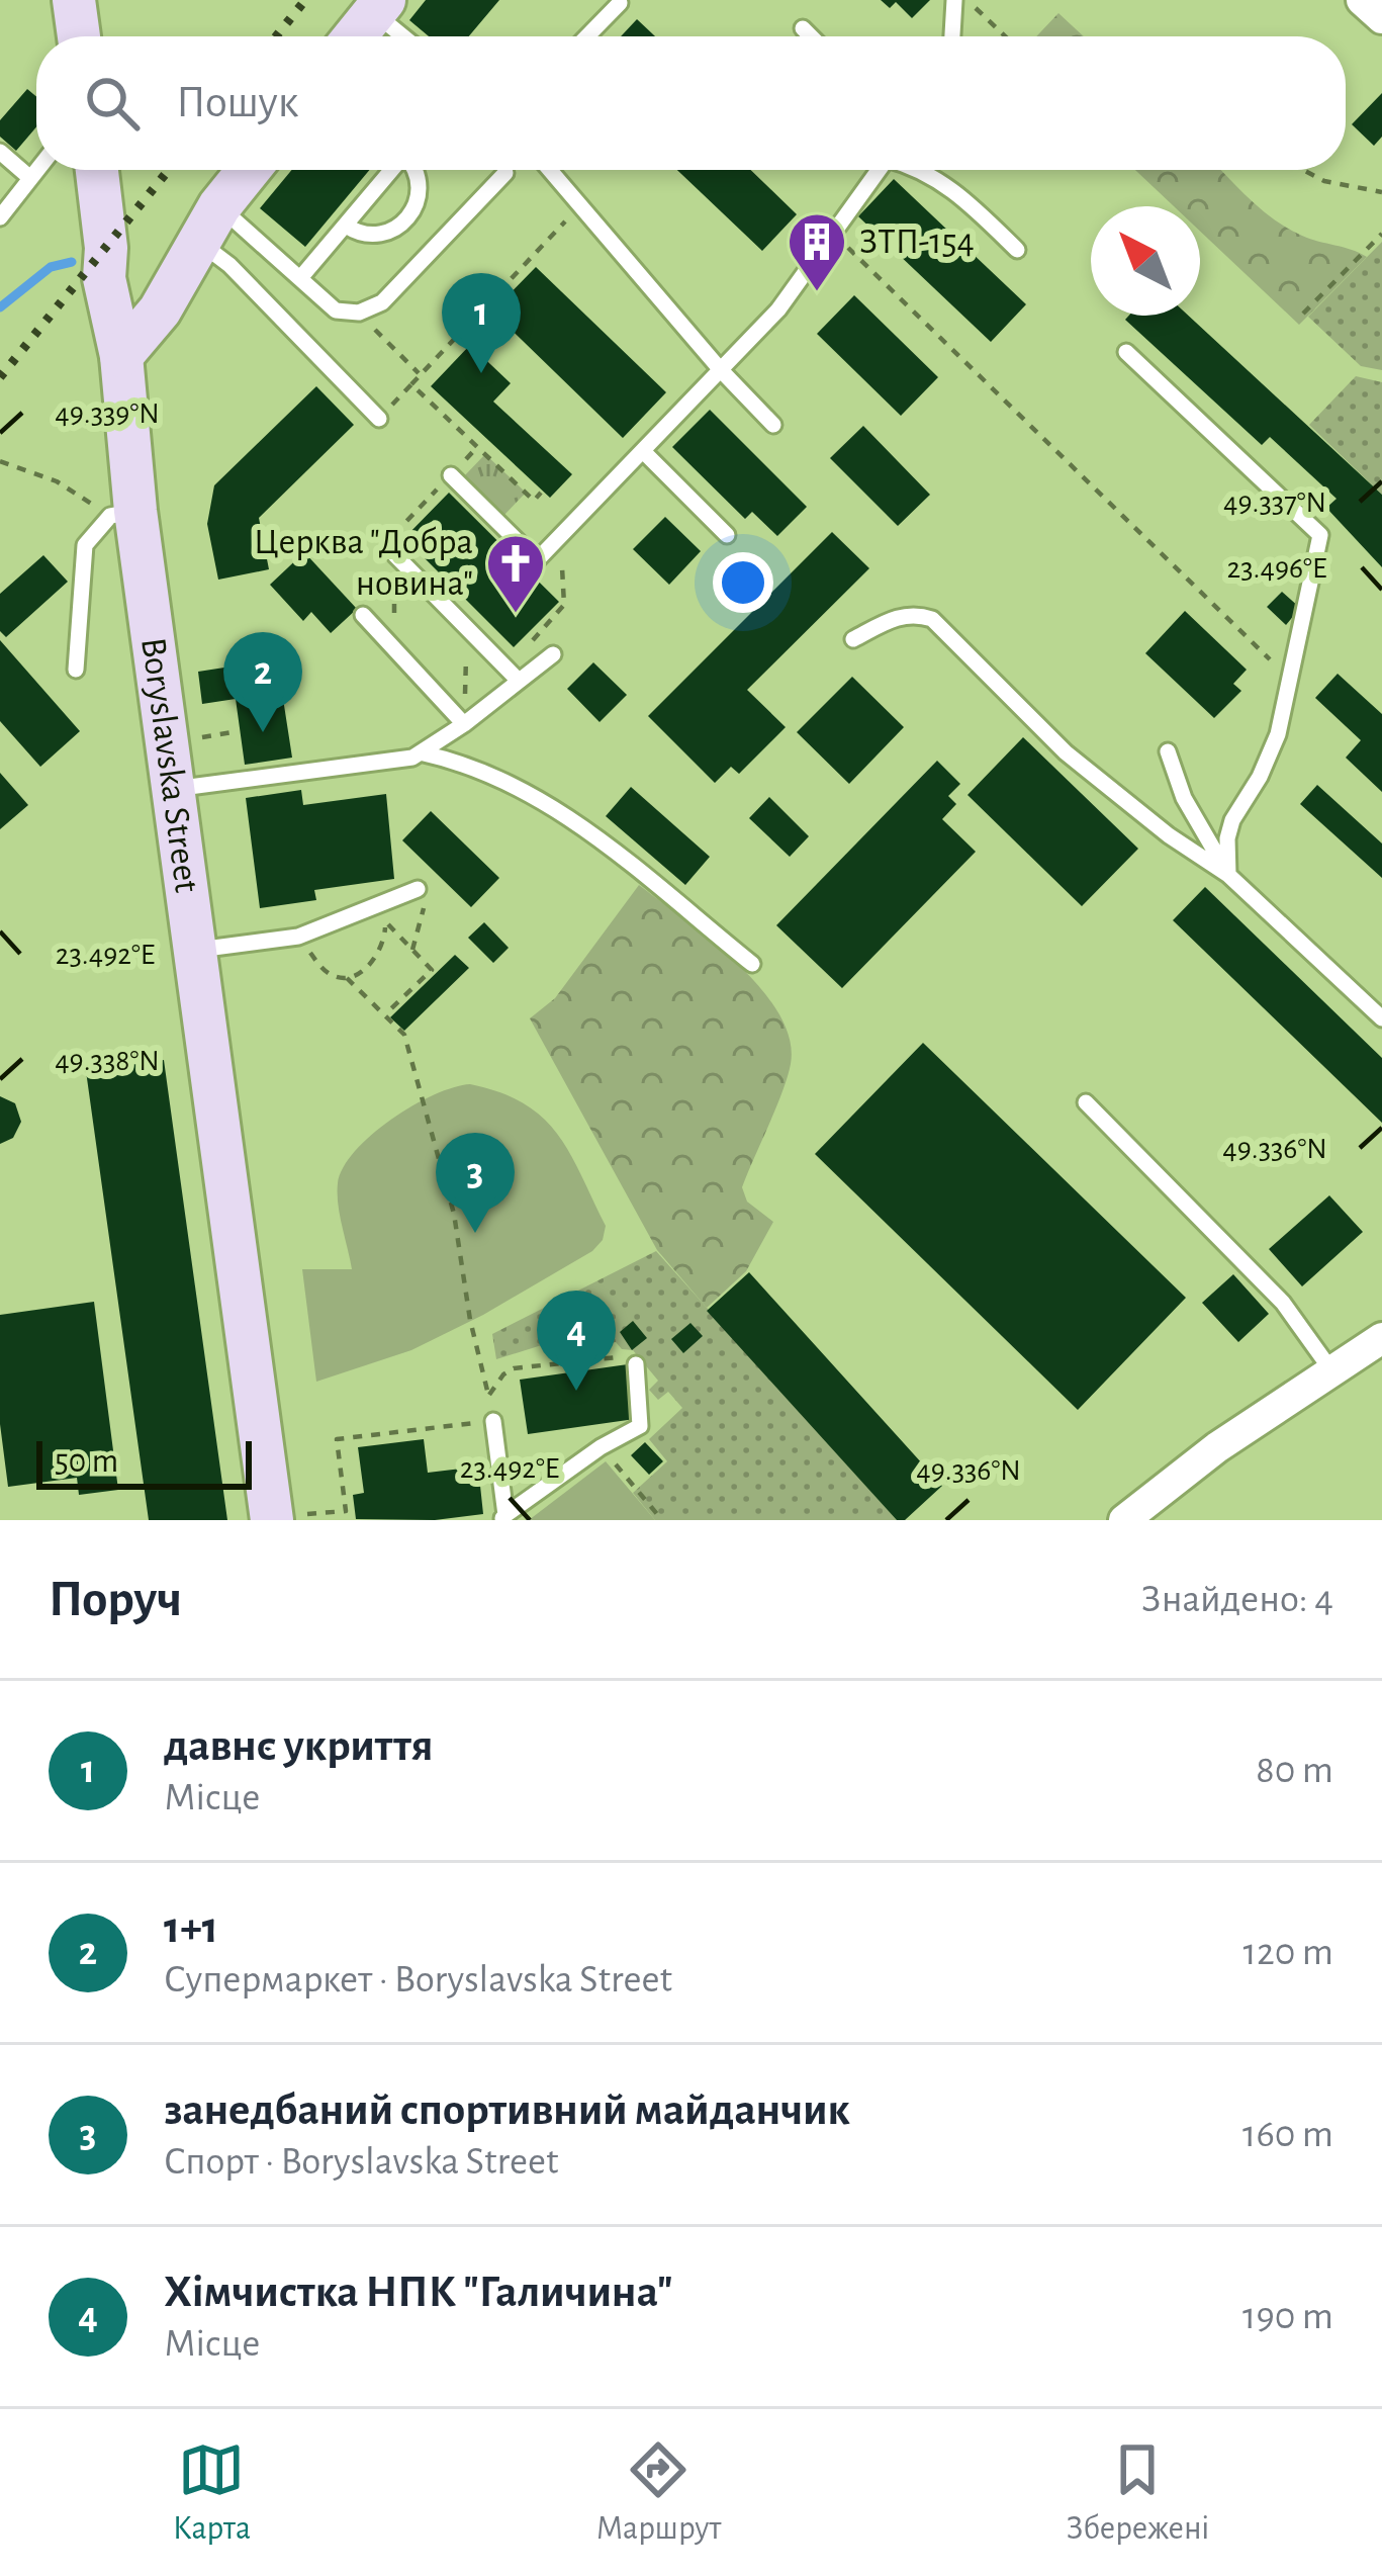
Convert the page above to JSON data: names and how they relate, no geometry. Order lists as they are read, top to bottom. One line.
{"streets":{"street":["Boryslavska Street"]},"places":{"building":["ЗТП-154"],"church":["Церква \"Добра новина\""]},"scale_bar":"50 m","north":"top left","page":{"search":"Пошук","pins":["1","2","3","4"],"scale":"50 m","heading":["Поруч","Знайдено: 4"],"list":[{"mark":"1","name":"давнє укриття","note":"Місце","value":"80 m"},{"mark":"2","name":"1+1","note":"Супермаркет · Boryslavska Street","value":"120 m"},{"mark":"3","name":"занедбаний спортивний майданчик","note":"Спорт · Boryslavska Street","value":"160 m"},{"mark":"4","name":"Хімчистка НПК \"Галичина\"","note":"Місце","value":"190 m"}],"nav":["Карта","Маршрут","Збережені"]},"coordinates":["49.339°N","49.337°N","23.496°E","23.492°E","49.338°N","49.336°N"]}
